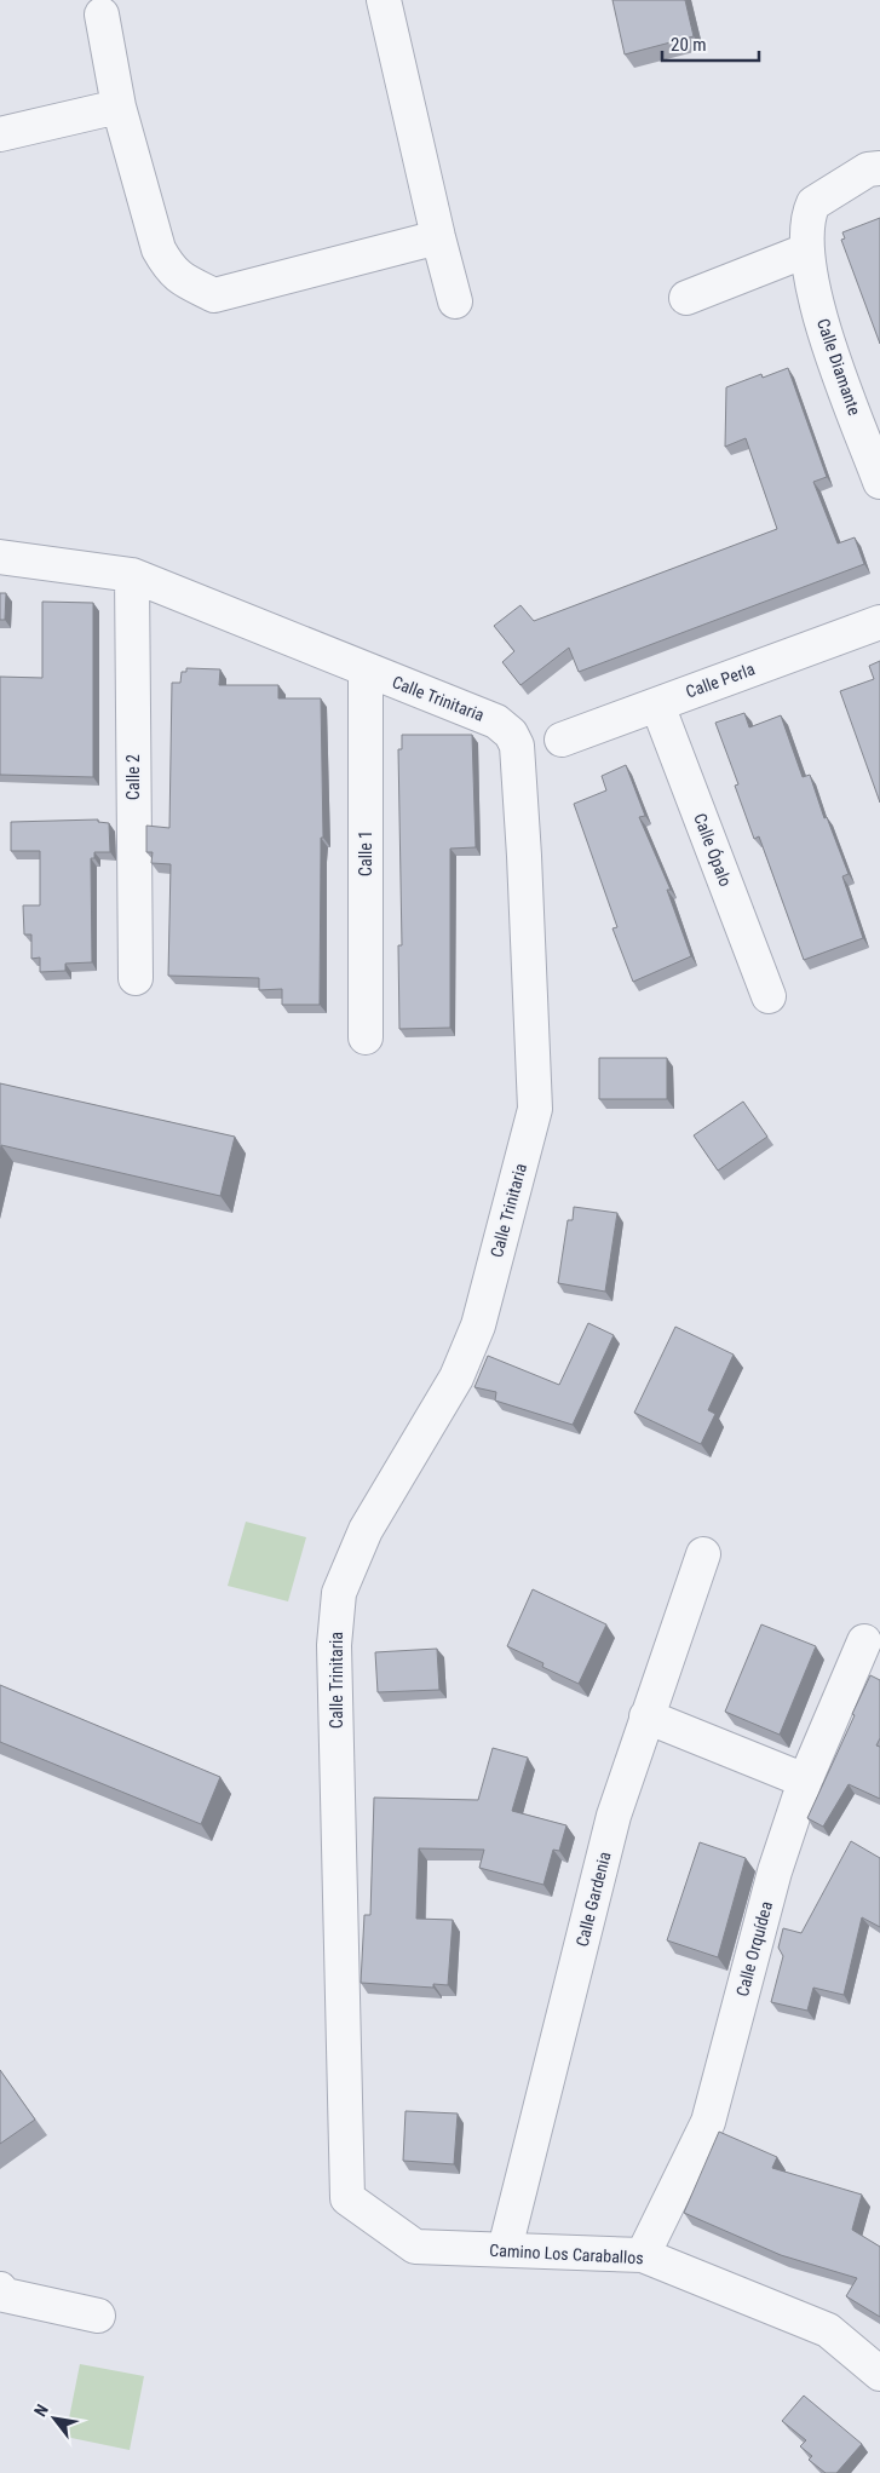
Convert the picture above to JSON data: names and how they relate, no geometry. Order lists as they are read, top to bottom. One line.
{"streets":{"street":["Calle Diamante","Calle Perla","Calle Trinitaria","Calle 2","Calle Ópalo","Calle 1","Calle Gardenia","Calle Orquídea","Camino Los Caraballos"]},"crossings":[["Calle Perla","Calle Ópalo"],["Calle Trinitaria","Calle 2"],["Calle Trinitaria","Calle 1"],["Calle Trinitaria","Camino Los Caraballos"],["Calle Gardenia","Camino Los Caraballos"],["Calle Orquídea","Camino Los Caraballos"]],"scale_bar":"20 m","north":"top left"}
